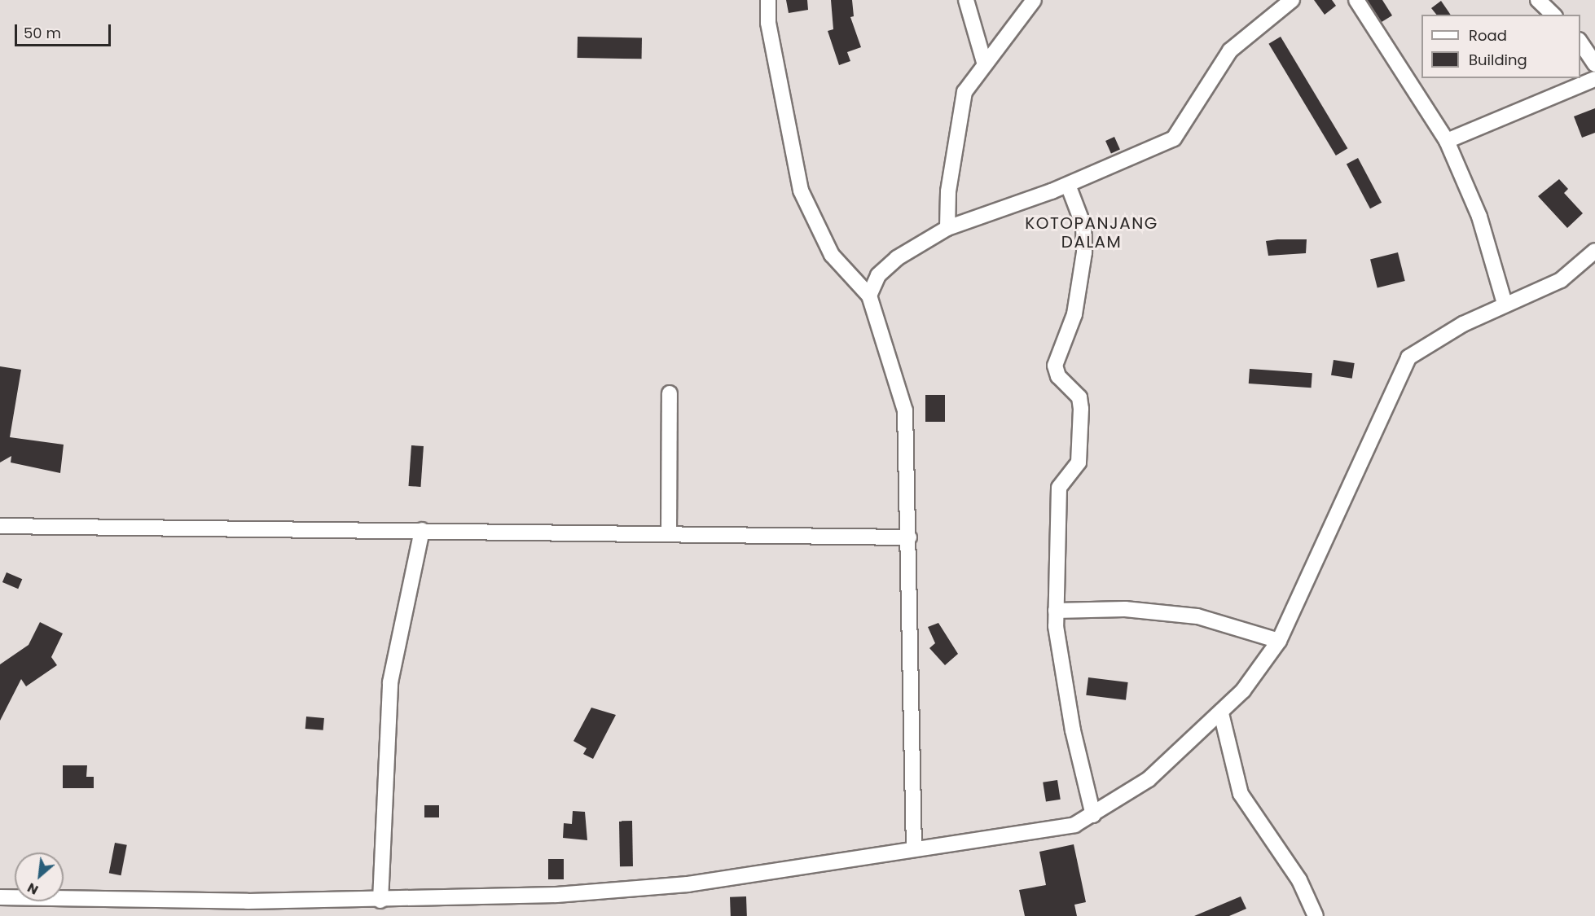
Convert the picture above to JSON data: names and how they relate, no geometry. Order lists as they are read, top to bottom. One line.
{"districts":["KOTOPANJANG DALAM"],"legend":["Road","Building"],"scale_bar":"50 m","north":"bottom left"}
